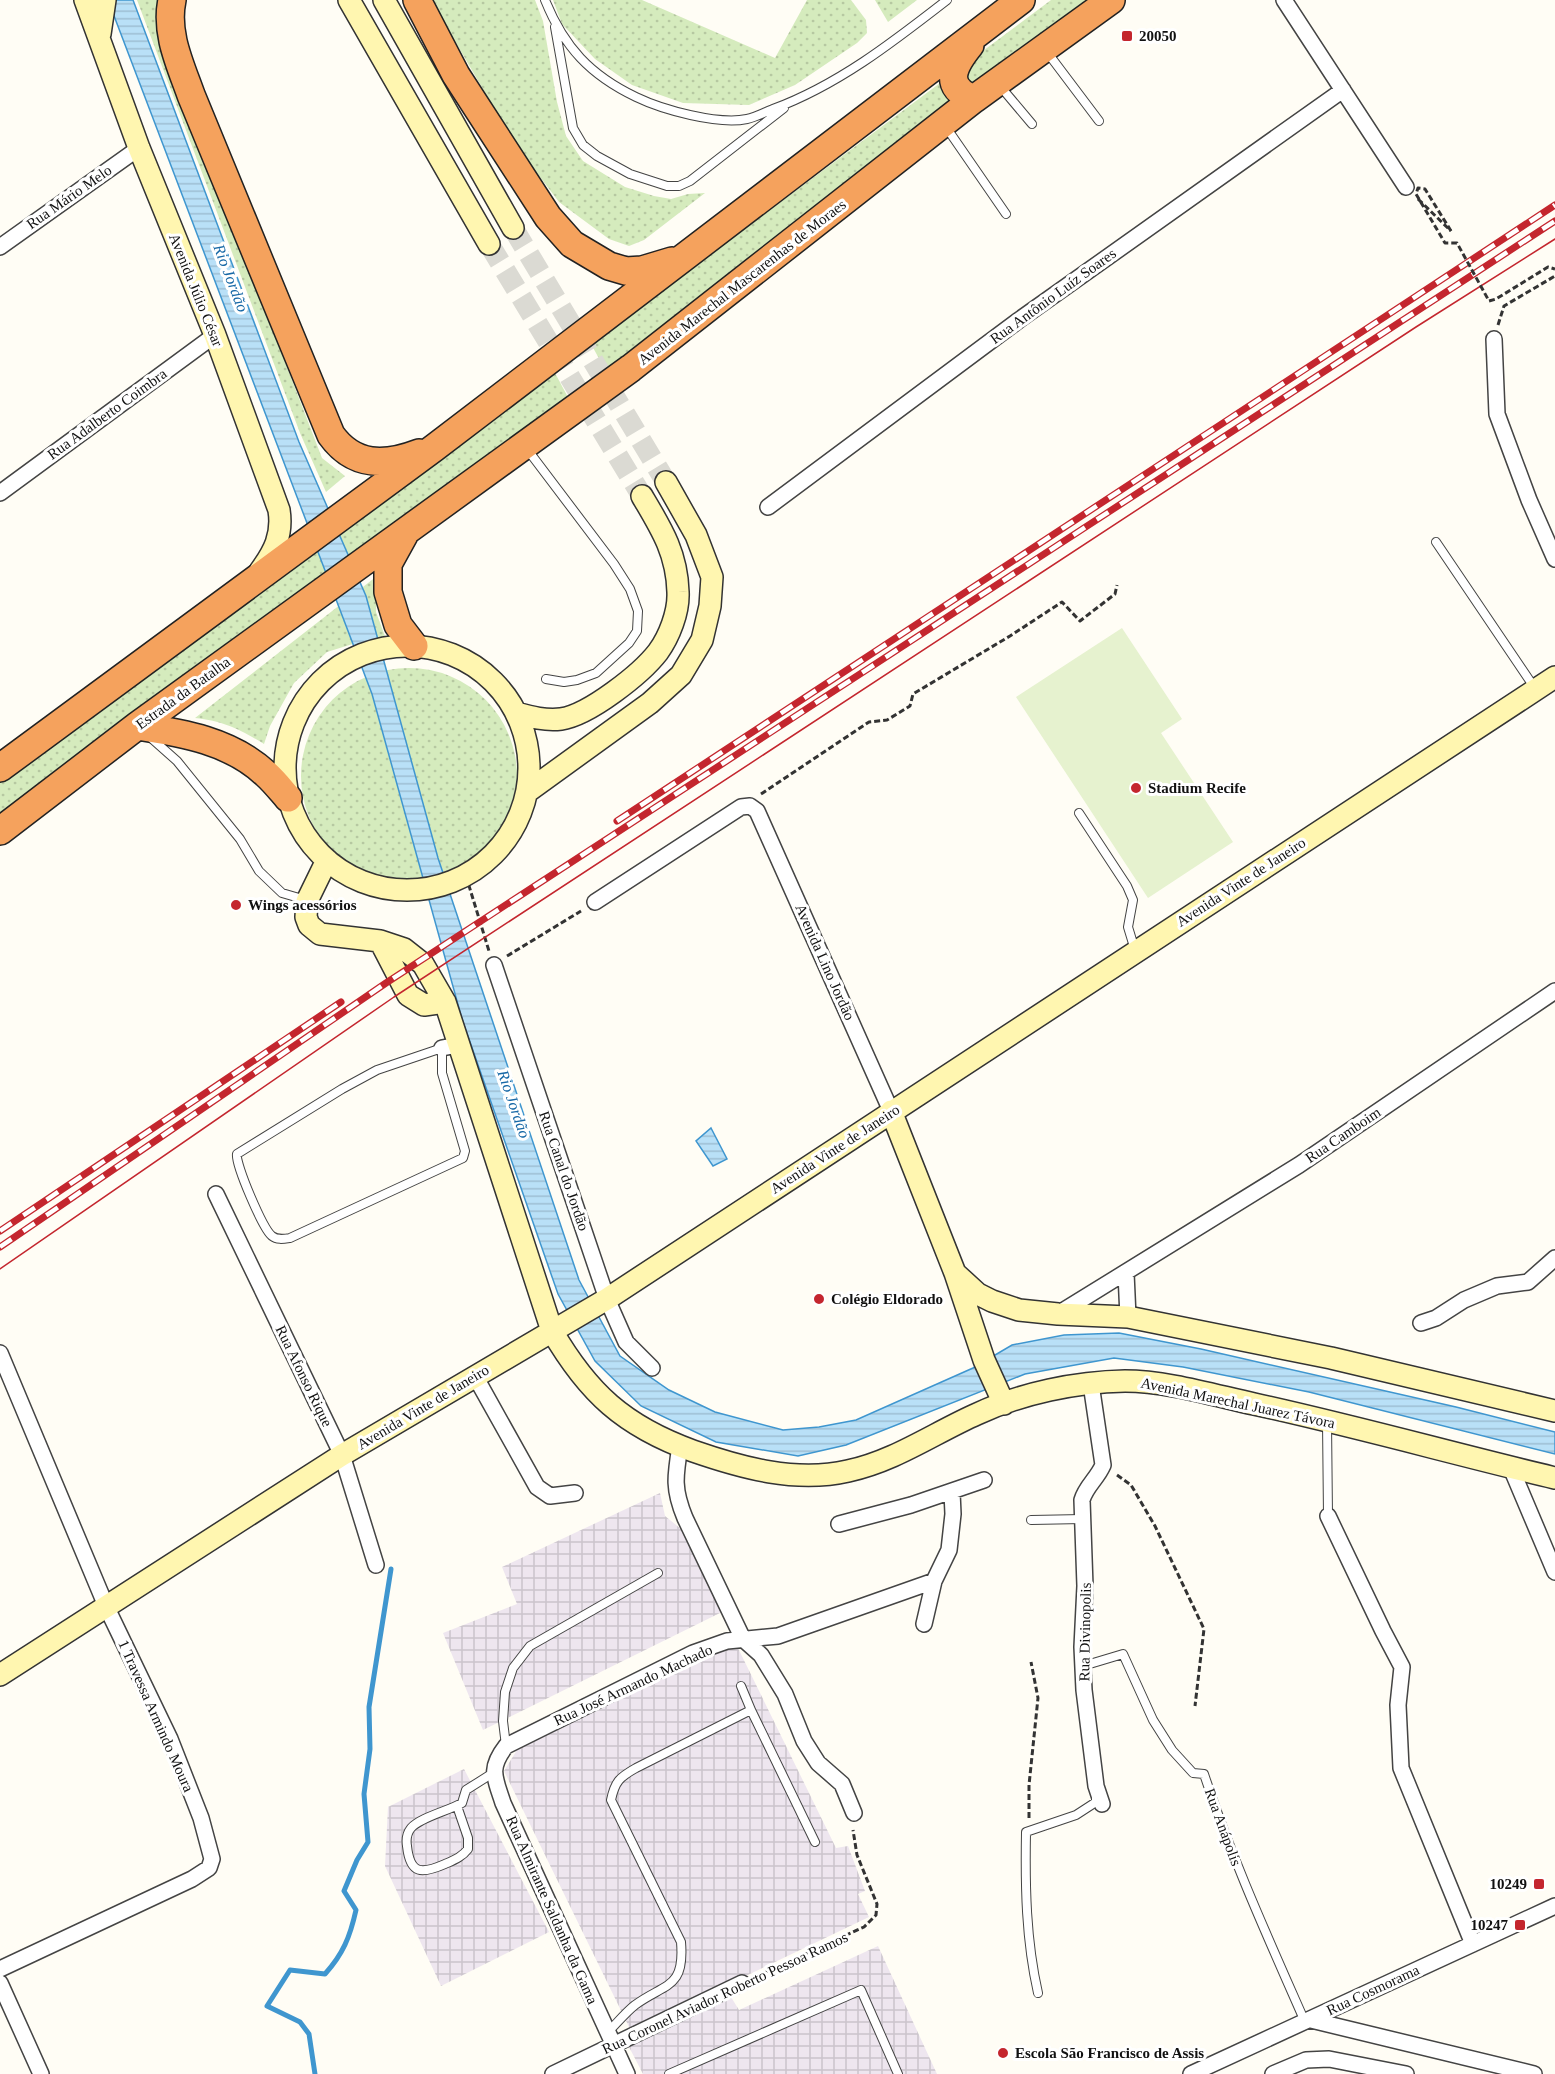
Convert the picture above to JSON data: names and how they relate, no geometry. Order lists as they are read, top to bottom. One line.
{"streets":{"highway":["Avenida Marechal Mascarenhas de Moraes","Estrada da Batalha"],"main road":["Avenida Júlio César","Avenida Vinte de Janeiro","Avenida Lino Jordão","Avenida Marechal Juarez Távora"],"street":["Rua Mário Melo","Rua Antônio Luíz Soares","Rua Adalberto Coimbra","Rua Camboim","Rua Canal do Jordão","Rua Afonso Rique","Rua Divinopolis","Rua José Armando Machado","1 Travessa Armindo Moura","Rua Almirante Saldanha da Gama","Rua Cosmorama","Rua Coronel Aviador Roberto Pessoa Ramos"],"lane":["Rua Anápolis"]},"crossings":[["Rua Mário Melo","Avenida Júlio César"],["Avenida Marechal Mascarenhas de Moraes","Estrada da Batalha"],["Avenida Júlio César","Rua Adalberto Coimbra"],["Avenida Vinte de Janeiro","Avenida Lino Jordão"],["Avenida Vinte de Janeiro","Rua Canal do Jordão"],["Avenida Vinte de Janeiro","Rua Afonso Rique"],["Avenida Vinte de Janeiro","Avenida Marechal Juarez Távora"],["Avenida Vinte de Janeiro","1 Travessa Armindo Moura"],["Avenida Lino Jordão","Avenida Marechal Juarez Távora"],["Rua Divinopolis","Rua Anápolis"],["Rua Anápolis","Rua Cosmorama"],["Rua Almirante Saldanha da Gama","Rua Coronel Aviador Roberto Pessoa Ramos"]],"water":["Rio Jordão"],"places":{"transit":["20050","10249","10247"],"other":["Stadium Recife","Wings acessórios","Colégio Eldorado","Escola São Francisco de Assis"]}}
